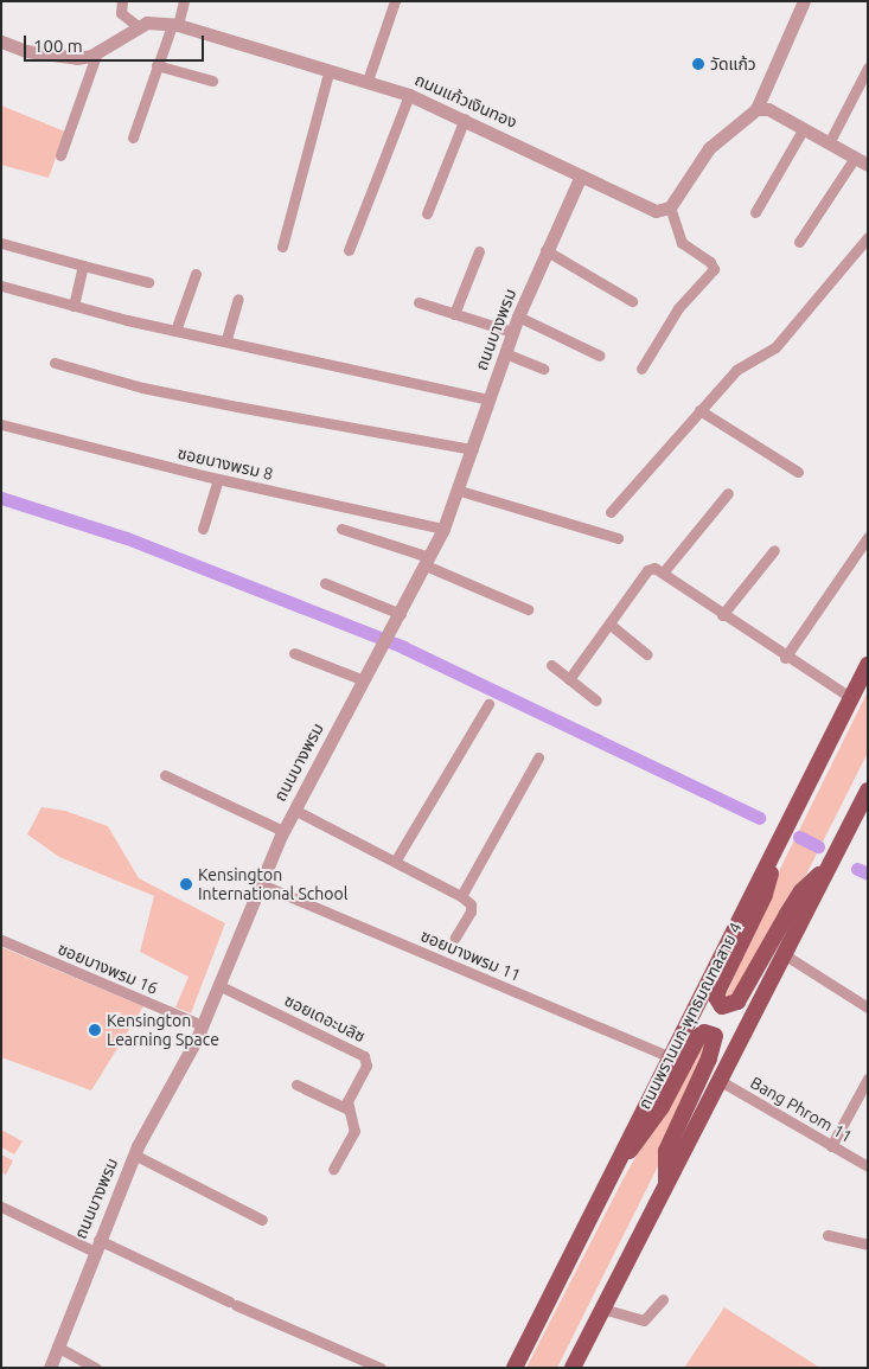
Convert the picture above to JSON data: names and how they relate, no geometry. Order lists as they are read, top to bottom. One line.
{"streets":{"main road":["ถนนพรานนก-พุทธมณฑลสาย 4"],"street":["ถนนแก้วเงินทอง","ถนนบางพรม","ซอยบางพรม 8","ซอยบางพรม 11","ซอยบางพรม 16","ซอยเดอะบลิซ","Bang Phrom 11"]},"crossings":[["ถนนแก้วเงินทอง","ถนนบางพรม"],["ถนนบางพรม","ซอยบางพรม 8"],["ถนนบางพรม","ซอยบางพรม 11"],["ถนนบางพรม","ซอยบางพรม 16"],["ถนนบางพรม","ซอยเดอะบลิซ"],["ซอยบางพรม 11","ถนนพรานนก-พุทธมณฑลสาย 4"]],"places":["วัดแก้ว","Kensington International School","Kensington Learning Space"],"scale_bar":"100 m"}
